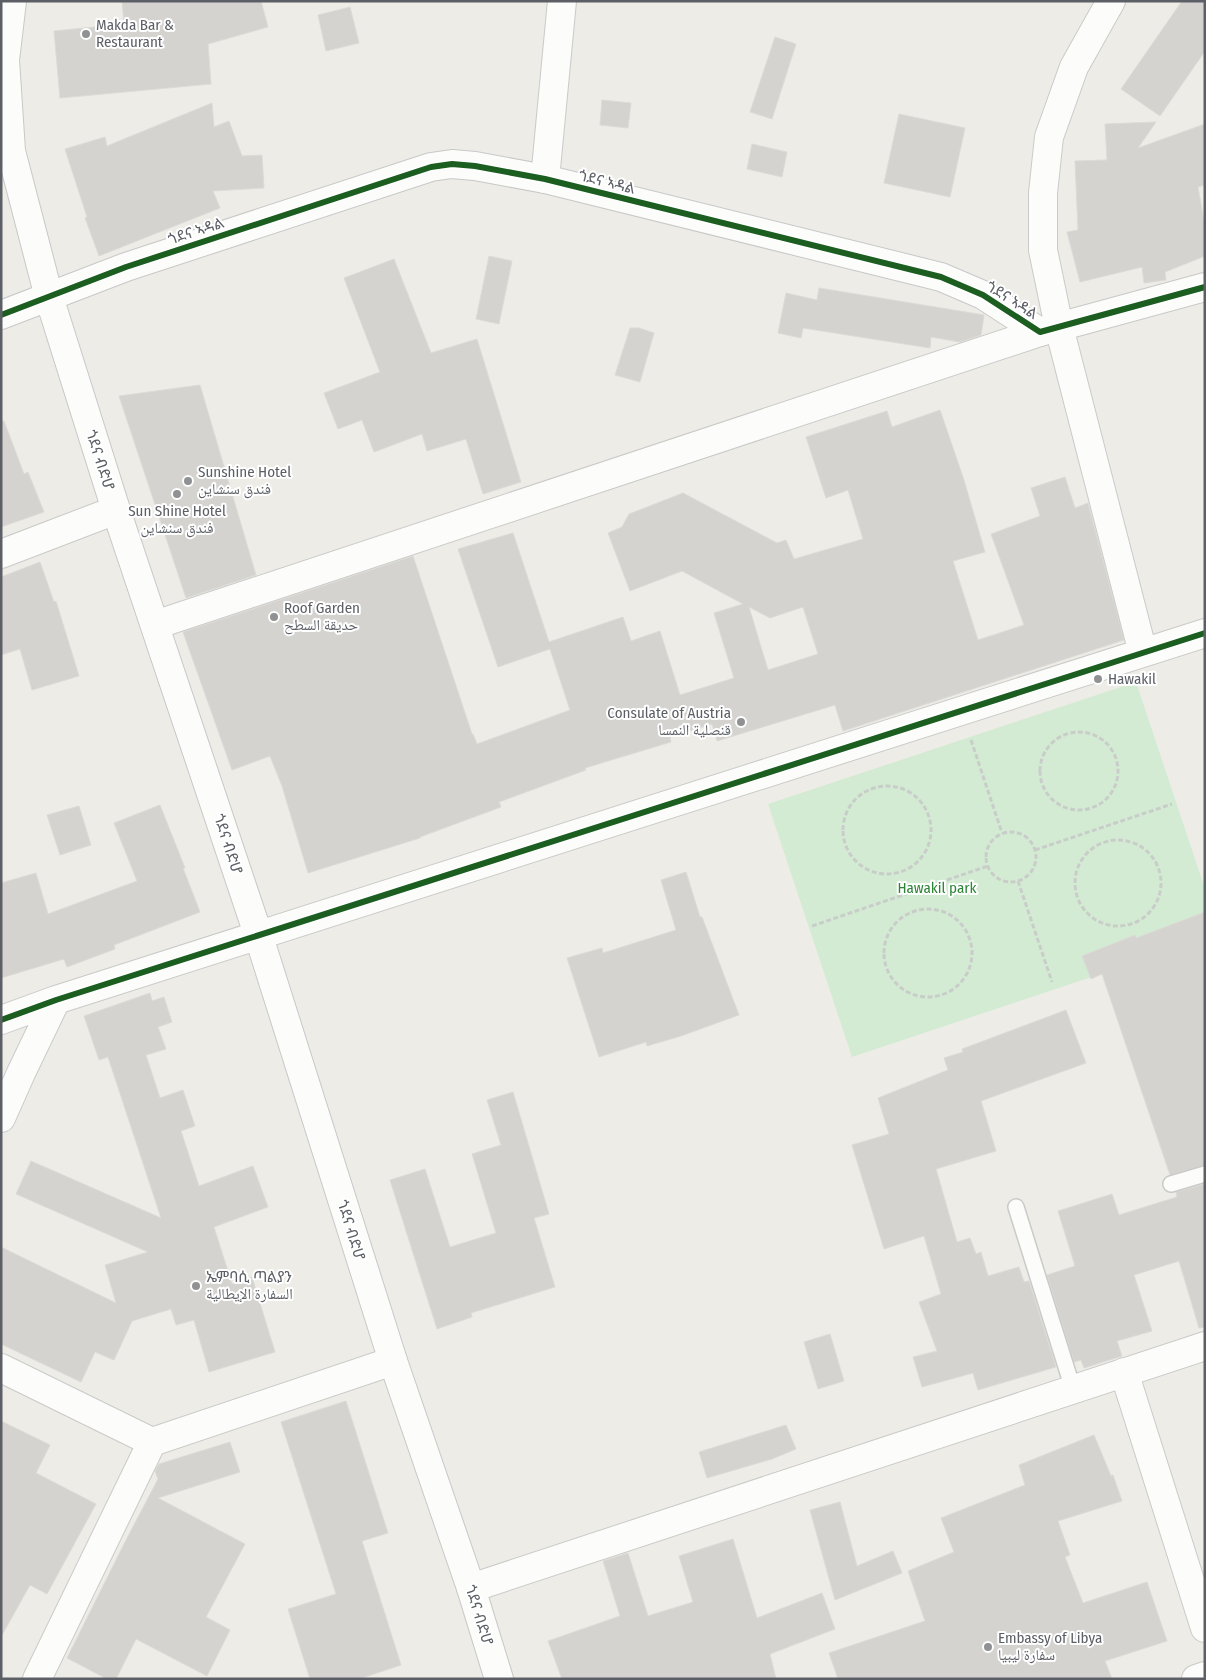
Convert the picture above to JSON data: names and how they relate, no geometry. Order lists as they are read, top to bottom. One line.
{"streets":{"street":["ጎደና ኣዳል","ጎደና ብድሆ"]},"crossings":[["ጎደና ኣዳል","ጎደና ብድሆ"]],"parks":["Hawakil park"],"places":["Makda Bar & Restaurant","Sunshine Hotel فندق سنشاين","Sun Shine Hotel فندق سنشاين","Roof Garden حديقة السطح","Hawakil","Consulate of Austria قنصلية النمسا","ኤምባሲ ጣልያን السفارة الإيطالية","Embassy of Libya سفارة ليبيا"]}
